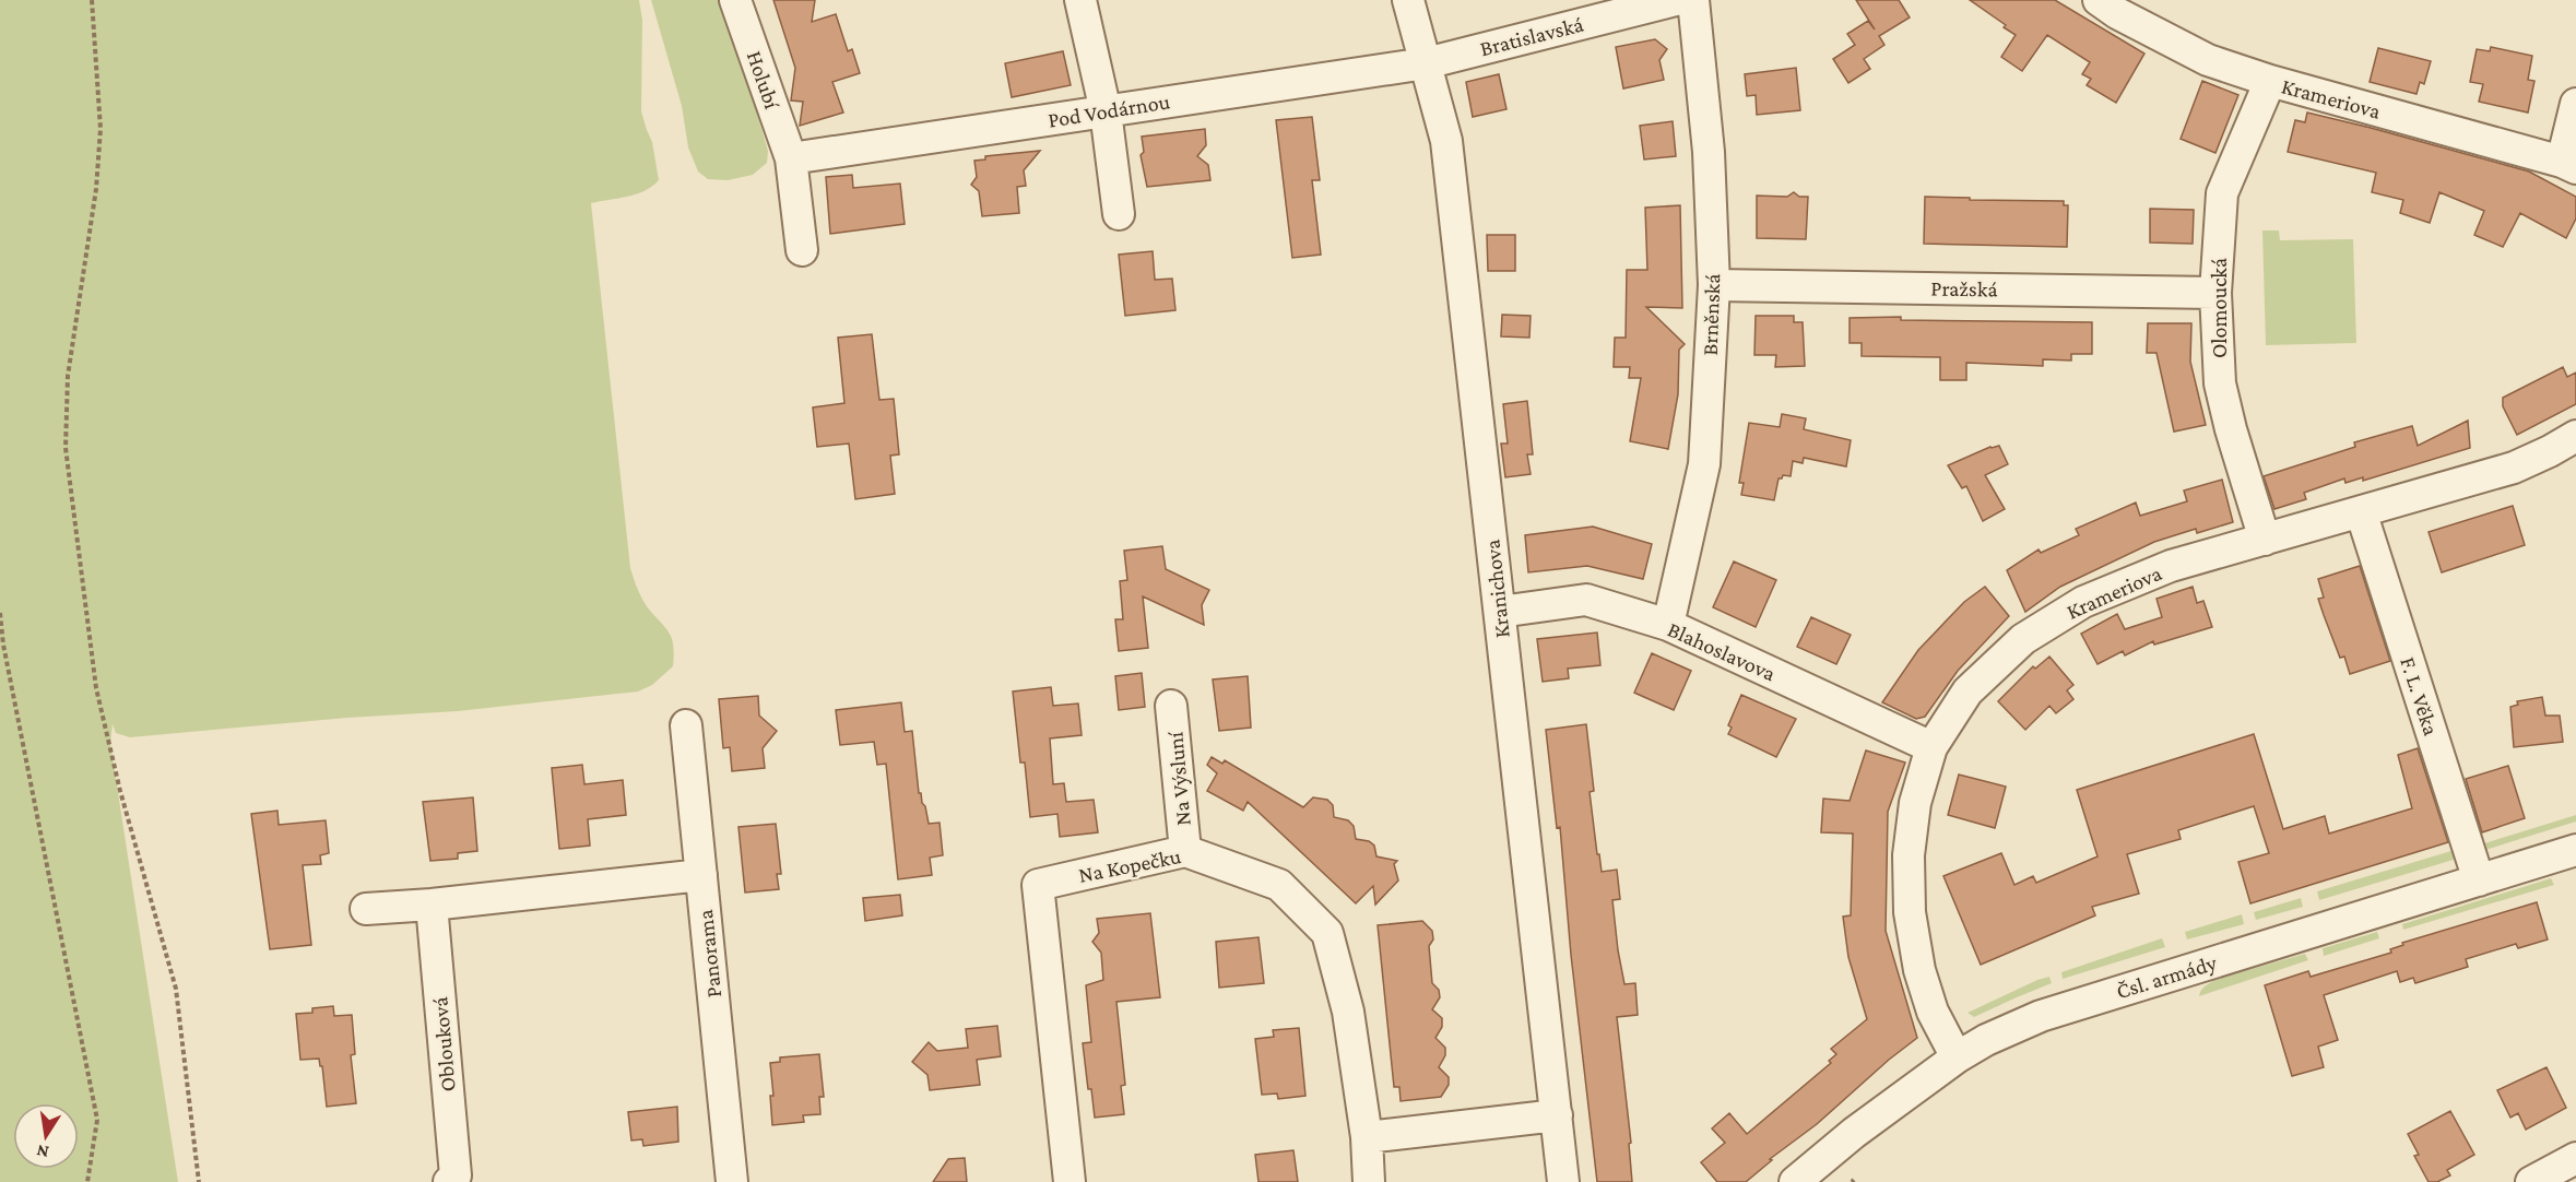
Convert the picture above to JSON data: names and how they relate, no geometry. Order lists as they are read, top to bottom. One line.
{"streets":{"street":["Bratislavská","Holubí","Krameriova","Pod Vodárnou","Pražská","Olomoucká","Brněnská","Kranichova","Blahoslavova","F. L. Věka","Na Výsluní","Na Kopečku","Panorama","Čsl. armády","Oblouková"]},"crossings":[["Bratislavská","Pod Vodárnou"],["Bratislavská","Kranichova"],["Holubí","Pod Vodárnou"],["Krameriova","Olomoucká"],["Krameriova","Blahoslavova"],["Krameriova","F. L. Věka"],["Krameriova","Čsl. armády"],["Pod Vodárnou","Kranichova"],["Pražská","Olomoucká"],["Pražská","Brněnská"],["Brněnská","Blahoslavova"],["Kranichova","Blahoslavova"],["F. L. Věka","Čsl. armády"],["Na Výsluní","Na Kopečku"]],"north":"bottom"}
